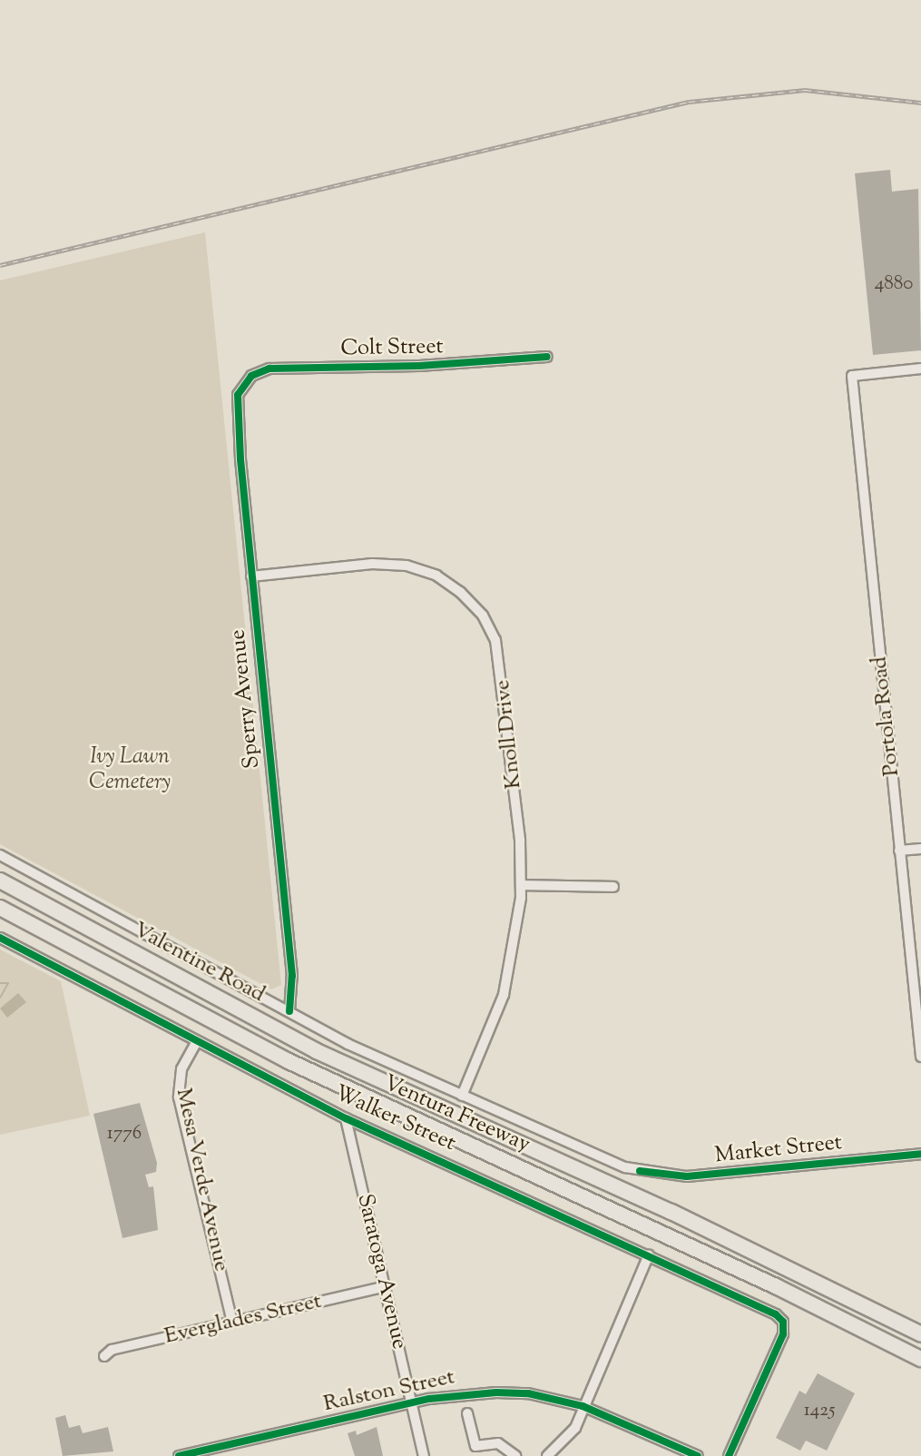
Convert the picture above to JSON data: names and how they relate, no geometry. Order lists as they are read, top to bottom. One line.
{"streets":{"highway":["Ventura Freeway"],"street":["Colt Street","Sperry Avenue","Portola Road","Knoll Drive","Valentine Road","Walker Street","Market Street","Mesa Verde Avenue","Saratoga Avenue","Everglades Street","Ralston Street"]},"crossings":[["Colt Street","Sperry Avenue"],["Sperry Avenue","Knoll Drive"],["Sperry Avenue","Valentine Road"],["Knoll Drive","Valentine Road"],["Valentine Road","Market Street"],["Walker Street","Mesa Verde Avenue"],["Walker Street","Saratoga Avenue"],["Mesa Verde Avenue","Everglades Street"],["Saratoga Avenue","Everglades Street"],["Saratoga Avenue","Ralston Street"]],"parks":["Ivy Lawn Cemetery"],"house_numbers":["4880","1776","1425"]}
